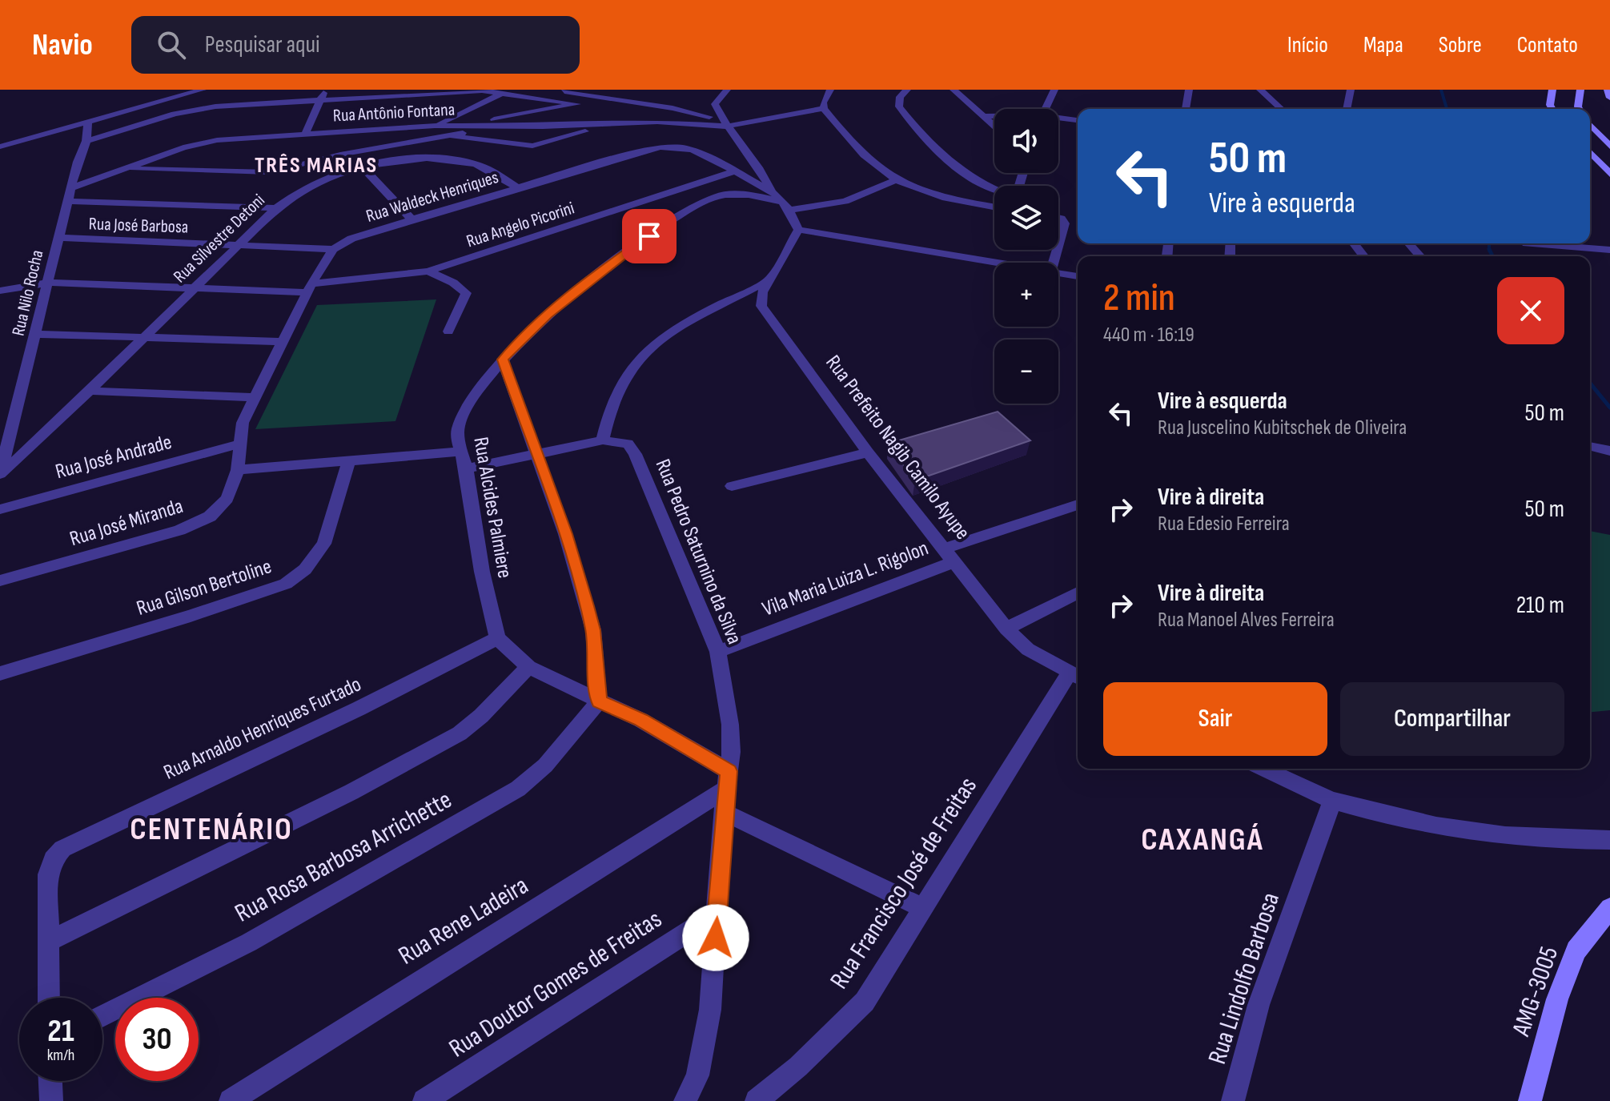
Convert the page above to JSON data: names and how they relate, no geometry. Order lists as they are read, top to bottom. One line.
{"streets":{"main road":["AMG-3005"],"street":["Rua Antônio Fontana","Rua Waldeck Henriques","Rua Angelo Picorini","Rua José Barbosa","Rua Silvestre Detoni","Rua Nilo Rocha","Rua Prefeito Nagib Camilo Ayupe","Rua José Andrade","Rua Alcides Palmiere","Rua José Miranda","Rua Pedro Saturnino da Silva","Vila Maria Luiza L. Rigolon","Rua Gilson Bertoline","Rua Arnaldo Henriques Furtado","Rua Rosa Barbosa Arrichette","Rua Francisco José de Freitas","Rua Rene Ladeira","Rua Lindolfo Barbosa","Rua Doutor Gomes de Freitas"]},"crossings":[["Rua Antônio Fontana","Rua Nilo Rocha"],["Rua Waldeck Henriques","Rua Angelo Picorini"],["Rua Waldeck Henriques","Rua José Barbosa"],["Rua Waldeck Henriques","Rua Silvestre Detoni"],["Rua Angelo Picorini","Rua Silvestre Detoni"],["Rua Angelo Picorini","Rua Nilo Rocha"],["Rua José Barbosa","Rua Silvestre Detoni"],["Rua José Barbosa","Rua Nilo Rocha"],["Rua Silvestre Detoni","Rua Nilo Rocha"],["Rua Prefeito Nagib Camilo Ayupe","Vila Maria Luiza L. Rigolon"],["Rua Prefeito Nagib Camilo Ayupe","Rua Francisco José de Freitas"],["Rua Alcides Palmiere","Rua Arnaldo Henriques Furtado"],["Rua Pedro Saturnino da Silva","Vila Maria Luiza L. Rigolon"],["Rua Pedro Saturnino da Silva","Rua Rene Ladeira"],["Rua Pedro Saturnino da Silva","Rua Doutor Gomes de Freitas"]],"districts":["TRÊS MARIAS","CENTENÁRIO","CAXANGÁ"],"page":{"header":"Navio","search":"Pesquisar aqui","nav":["Início","Mapa","Sobre","Contato"],"map_buttons":["+","−"],"turn":["50 m","Vire à esquerda"],"heading":["2 min","440 m · 16:19"],"list":[{"name":"Vire à esquerda","note":"Rua Juscelino Kubitschek de Oliveira","value":"50 m"},{"name":"Vire à direita","note":"Rua Edesio Ferreira","value":"50 m"},{"name":"Vire à direita","note":"Rua Manoel Alves Ferreira","value":"210 m"}],"buttons":["Sair","Compartilhar"],"speed":"21 km/h","limit":"30"}}
